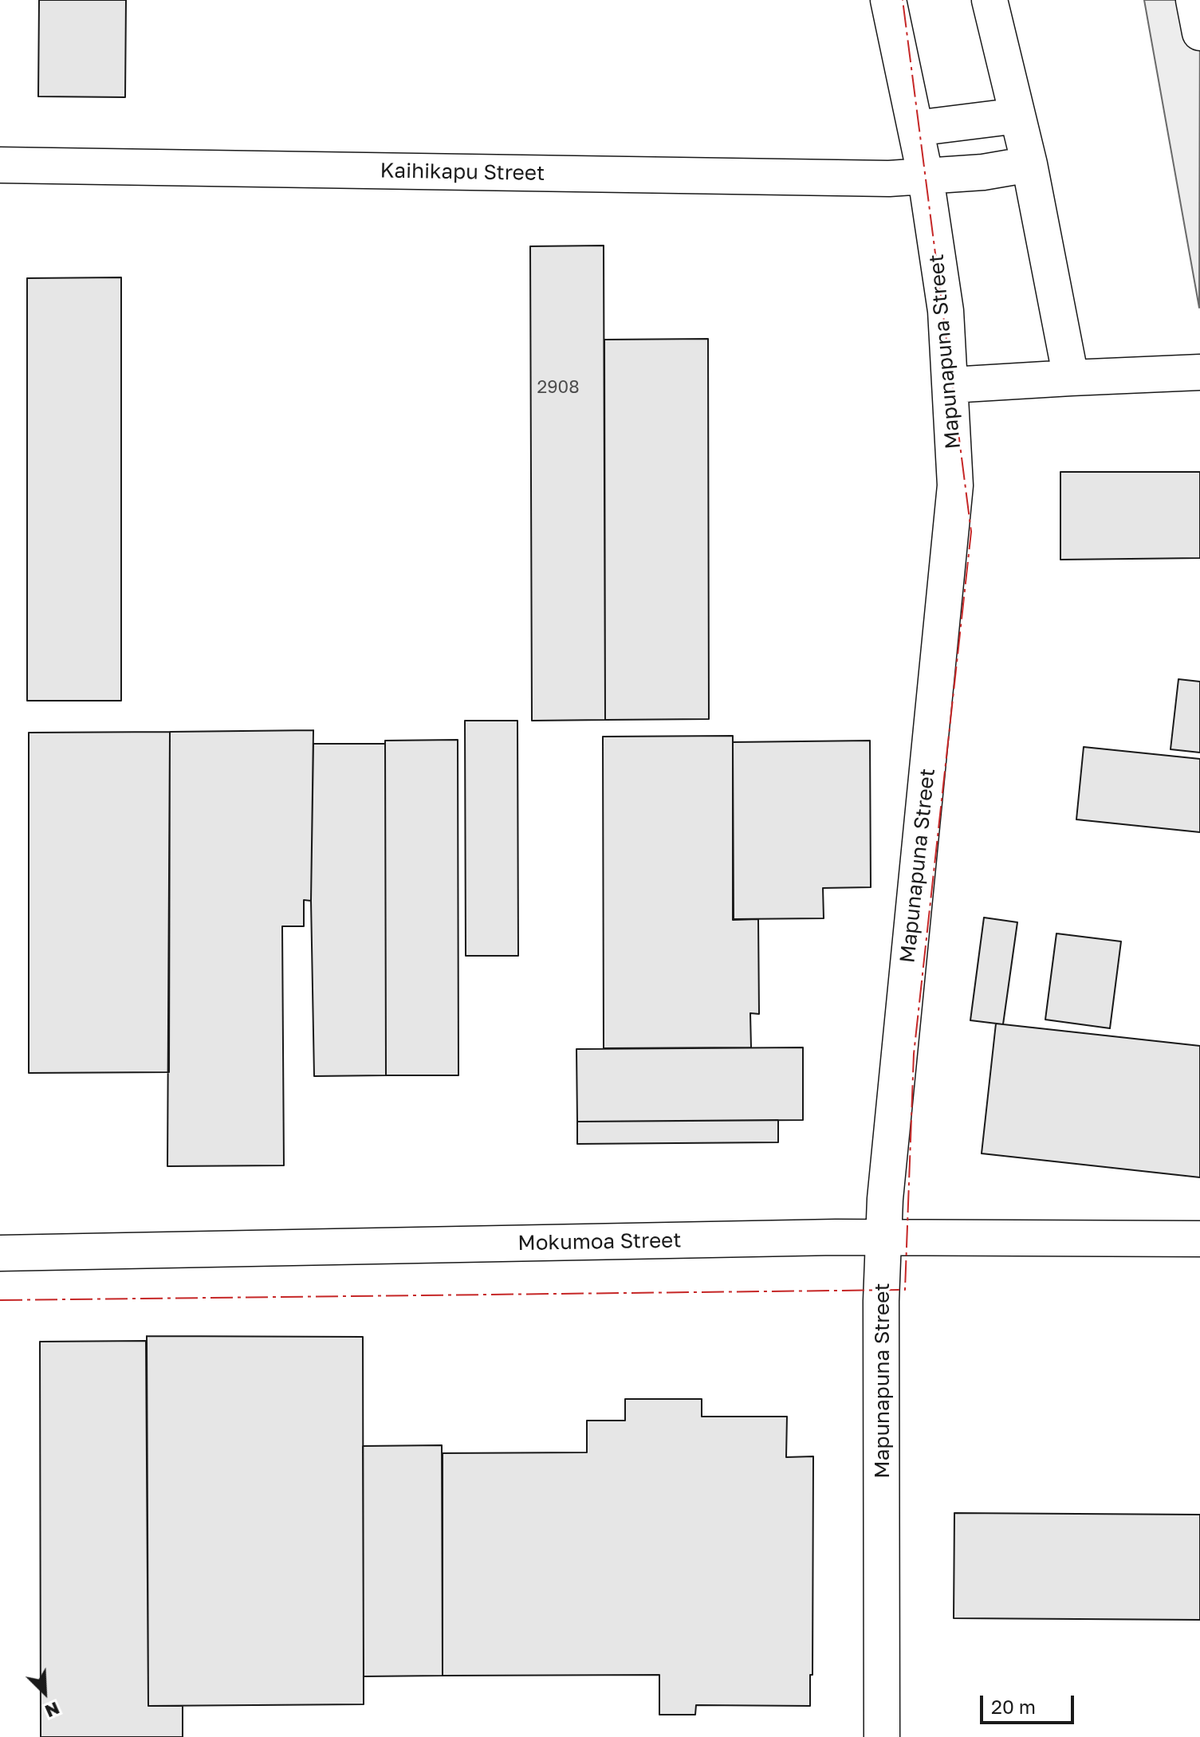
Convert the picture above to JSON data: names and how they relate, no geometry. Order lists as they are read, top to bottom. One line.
{"streets":{"street":["Kaihikapu Street","Mapunapuna Street","Mokumoa Street"]},"crossings":[["Kaihikapu Street","Mapunapuna Street"],["Mapunapuna Street","Mokumoa Street"]],"house_numbers":["2908"],"scale_bar":"20 m","north":"bottom right"}
